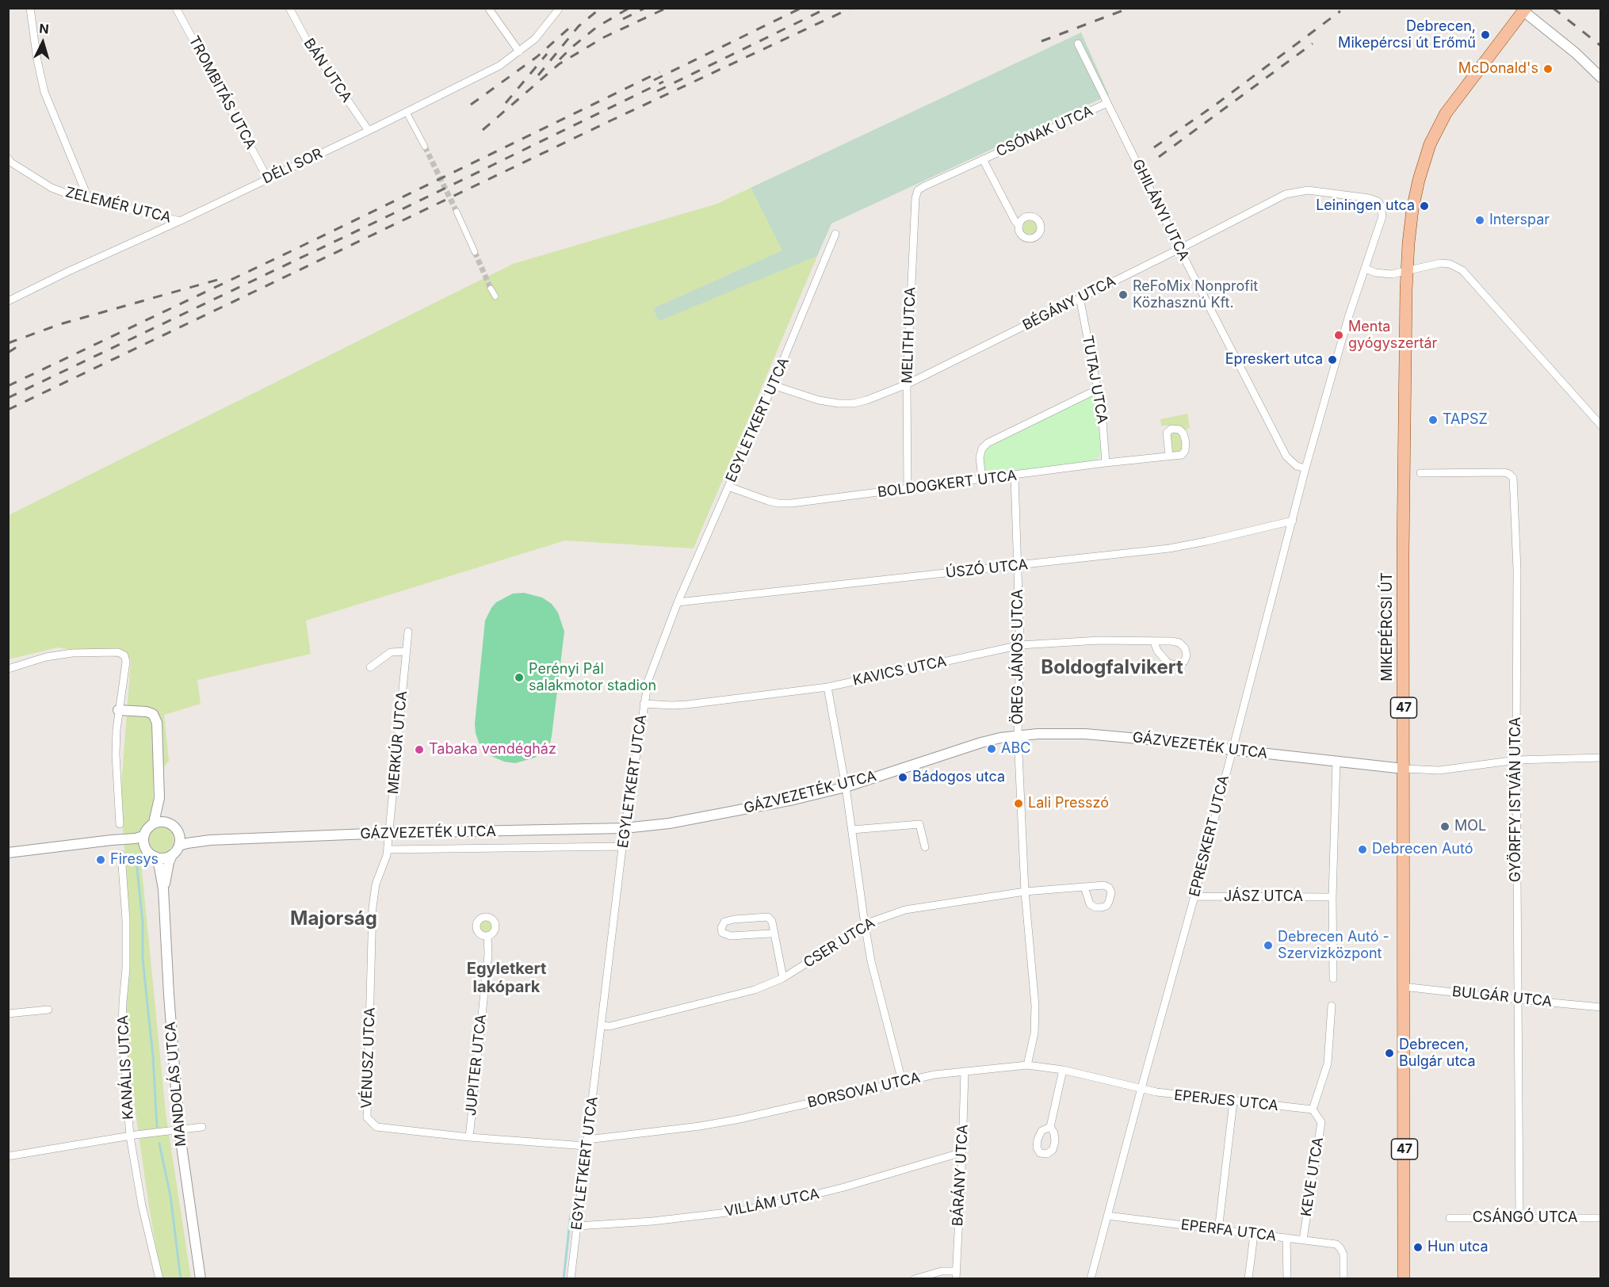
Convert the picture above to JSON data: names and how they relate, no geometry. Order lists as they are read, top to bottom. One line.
{"streets":{"main road":["MIKEPÉRCSI ÚT","47"],"street":["BÁN UTCA","TROMBITÁS UTCA","CSÓNAK UTCA","DÉLI SOR","ZELEMÉR UTCA","GHILÁNYI UTCA","BÉGÁNY UTCA","MELITH UTCA","TUTAJ UTCA","EGYLETKERT UTCA","BOLDOGKERT UTCA","ÚSZÓ UTCA","ÖREG JÁNOS UTCA","KAVICS UTCA","MERKÚR UTCA","GÁZVEZETÉK UTCA","GYÖRFFY ISTVÁN UTCA","EPRESKERT UTCA","JÁSZ UTCA","CSER UTCA","BULGÁR UTCA","VÉNUSZ UTCA","JUPITER UTCA","KANÁLIS UTCA","MANDOLÁS UTCA","BORSOVAI UTCA","EPERJES UTCA","BÁRÁNY UTCA","KEVE UTCA","VILLÁM UTCA","CSÁNGÓ UTCA","EPERFA UTCA"]},"crossings":[["BÁN UTCA","DÉLI SOR"],["TROMBITÁS UTCA","DÉLI SOR"],["CSÓNAK UTCA","GHILÁNYI UTCA"],["CSÓNAK UTCA","MELITH UTCA"],["DÉLI SOR","ZELEMÉR UTCA"],["GHILÁNYI UTCA","BÉGÁNY UTCA"],["GHILÁNYI UTCA","EPRESKERT UTCA"],["BÉGÁNY UTCA","MELITH UTCA"],["BÉGÁNY UTCA","TUTAJ UTCA"],["BÉGÁNY UTCA","EGYLETKERT UTCA"],["BÉGÁNY UTCA","EPRESKERT UTCA"],["MELITH UTCA","BOLDOGKERT UTCA"],["TUTAJ UTCA","BOLDOGKERT UTCA"],["EGYLETKERT UTCA","BOLDOGKERT UTCA"],["EGYLETKERT UTCA","ÚSZÓ UTCA"],["EGYLETKERT UTCA","KAVICS UTCA"],["EGYLETKERT UTCA","GÁZVEZETÉK UTCA"],["EGYLETKERT UTCA","CSER UTCA"],["EGYLETKERT UTCA","VÉNUSZ UTCA"],["EGYLETKERT UTCA","BORSOVAI UTCA"],["EGYLETKERT UTCA","VILLÁM UTCA"],["BOLDOGKERT UTCA","ÖREG JÁNOS UTCA"],["ÚSZÓ UTCA","ÖREG JÁNOS UTCA"],["ÚSZÓ UTCA","EPRESKERT UTCA"],["MIKEPÉRCSI ÚT","GÁZVEZETÉK UTCA"],["MIKEPÉRCSI ÚT","BULGÁR UTCA"],["ÖREG JÁNOS UTCA","KAVICS UTCA"],["ÖREG JÁNOS UTCA","GÁZVEZETÉK UTCA"],["ÖREG JÁNOS UTCA","CSER UTCA"],["ÖREG JÁNOS UTCA","BORSOVAI UTCA"],["MERKÚR UTCA","GÁZVEZETÉK UTCA"],["MERKÚR UTCA","VÉNUSZ UTCA"],["GÁZVEZETÉK UTCA","EPRESKERT UTCA"],["GÁZVEZETÉK UTCA","VÉNUSZ UTCA"],["GÁZVEZETÉK UTCA","MANDOLÁS UTCA"],["GYÖRFFY ISTVÁN UTCA","BULGÁR UTCA"],["GYÖRFFY ISTVÁN UTCA","CSÁNGÓ UTCA"],["EPRESKERT UTCA","JÁSZ UTCA"],["EPRESKERT UTCA","BORSOVAI UTCA"],["EPRESKERT UTCA","EPERJES UTCA"],["EPRESKERT UTCA","EPERFA UTCA"],["VÉNUSZ UTCA","JUPITER UTCA"],["VÉNUSZ UTCA","BORSOVAI UTCA"],["BORSOVAI UTCA","EPERJES UTCA"],["BORSOVAI UTCA","BÁRÁNY UTCA"],["EPERJES UTCA","KEVE UTCA"],["BÁRÁNY UTCA","VILLÁM UTCA"],["KEVE UTCA","EPERFA UTCA"]],"districts":["Boldogfalvikert","Majorság","Egyletkert lakópark"],"places":["Debrecen, Mikepércsi út Erőmű","McDonald's","Leiningen utca","Interspar","ReFoMix Nonprofit Közhasznú Kft.","Menta gyógyszertár","Epreskert utca","TAPSZ","Perényi Pál salakmotor stadion","ABC","Tabaka vendégház","Bádogos utca","Lali Presszó","MOL","Debrecen Autó","Firesys","Debrecen Autó - Szervizközpont","Debrecen, Bulgár utca","Hun utca"],"north":"top"}
